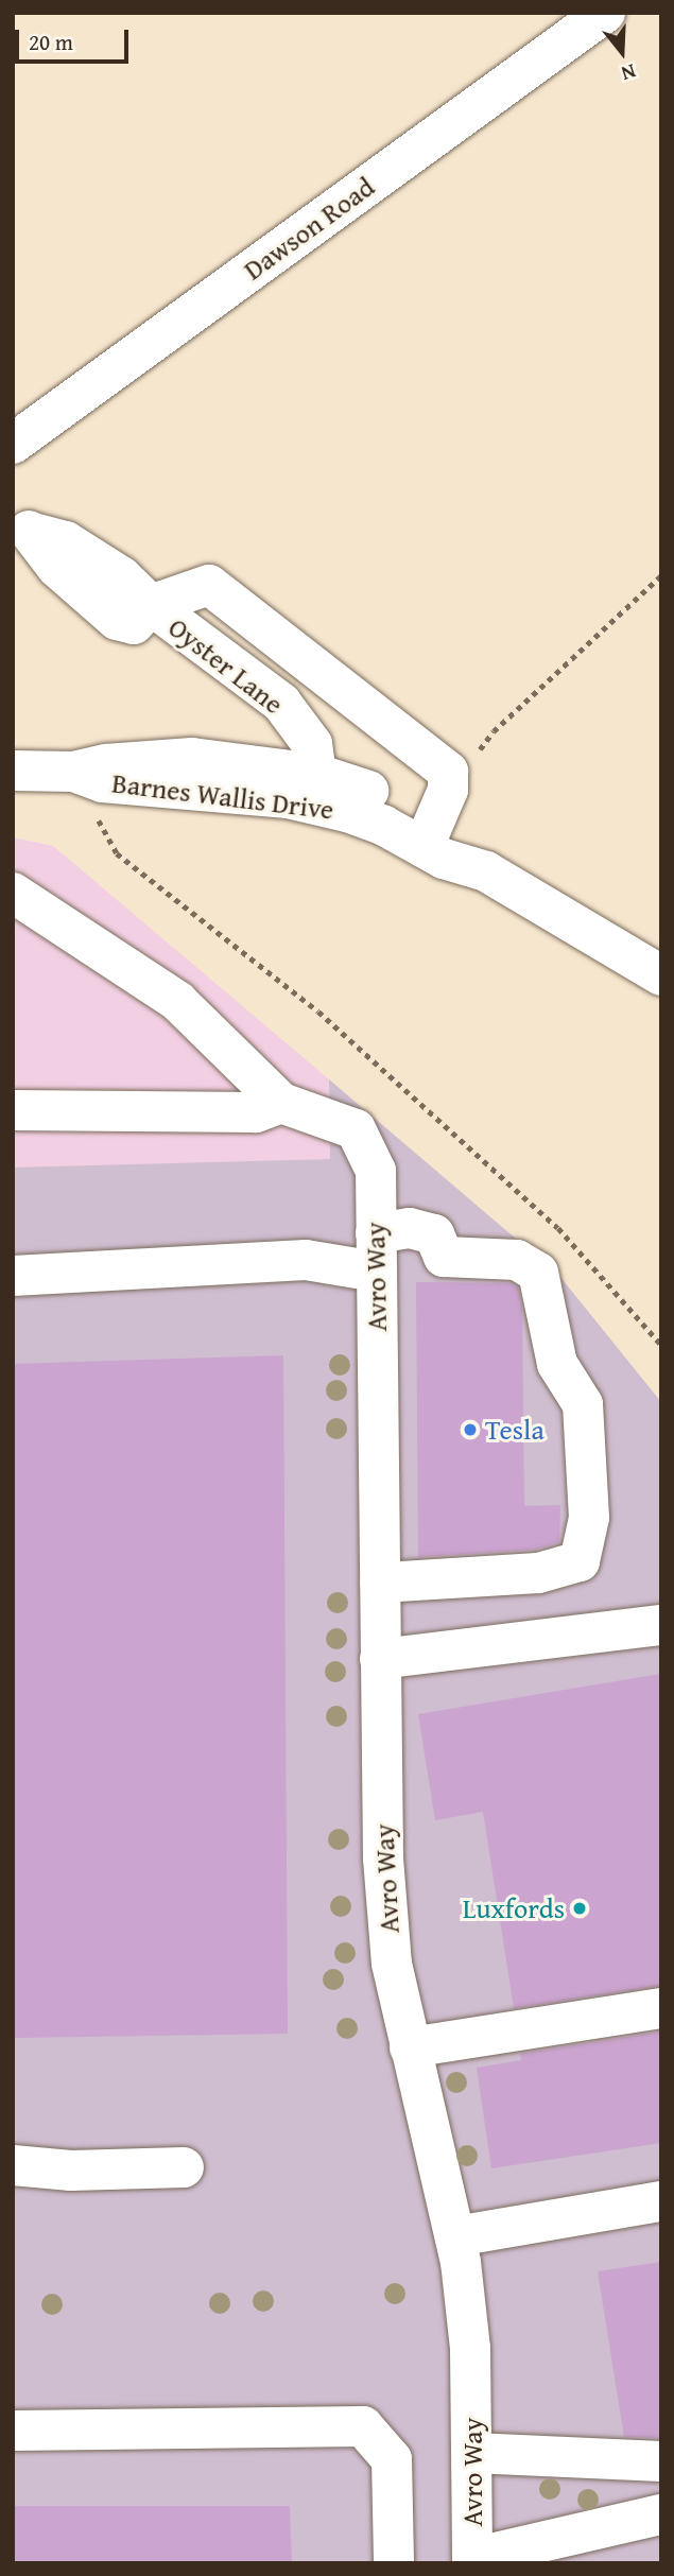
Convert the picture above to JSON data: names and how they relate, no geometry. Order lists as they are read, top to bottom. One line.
{"streets":{"street":["Dawson Road","Oyster Lane","Barnes Wallis Drive","Avro Way"]},"crossings":[["Oyster Lane","Barnes Wallis Drive"]],"places":["Tesla","Luxfords"],"scale_bar":"20 m","north":"bottom"}
